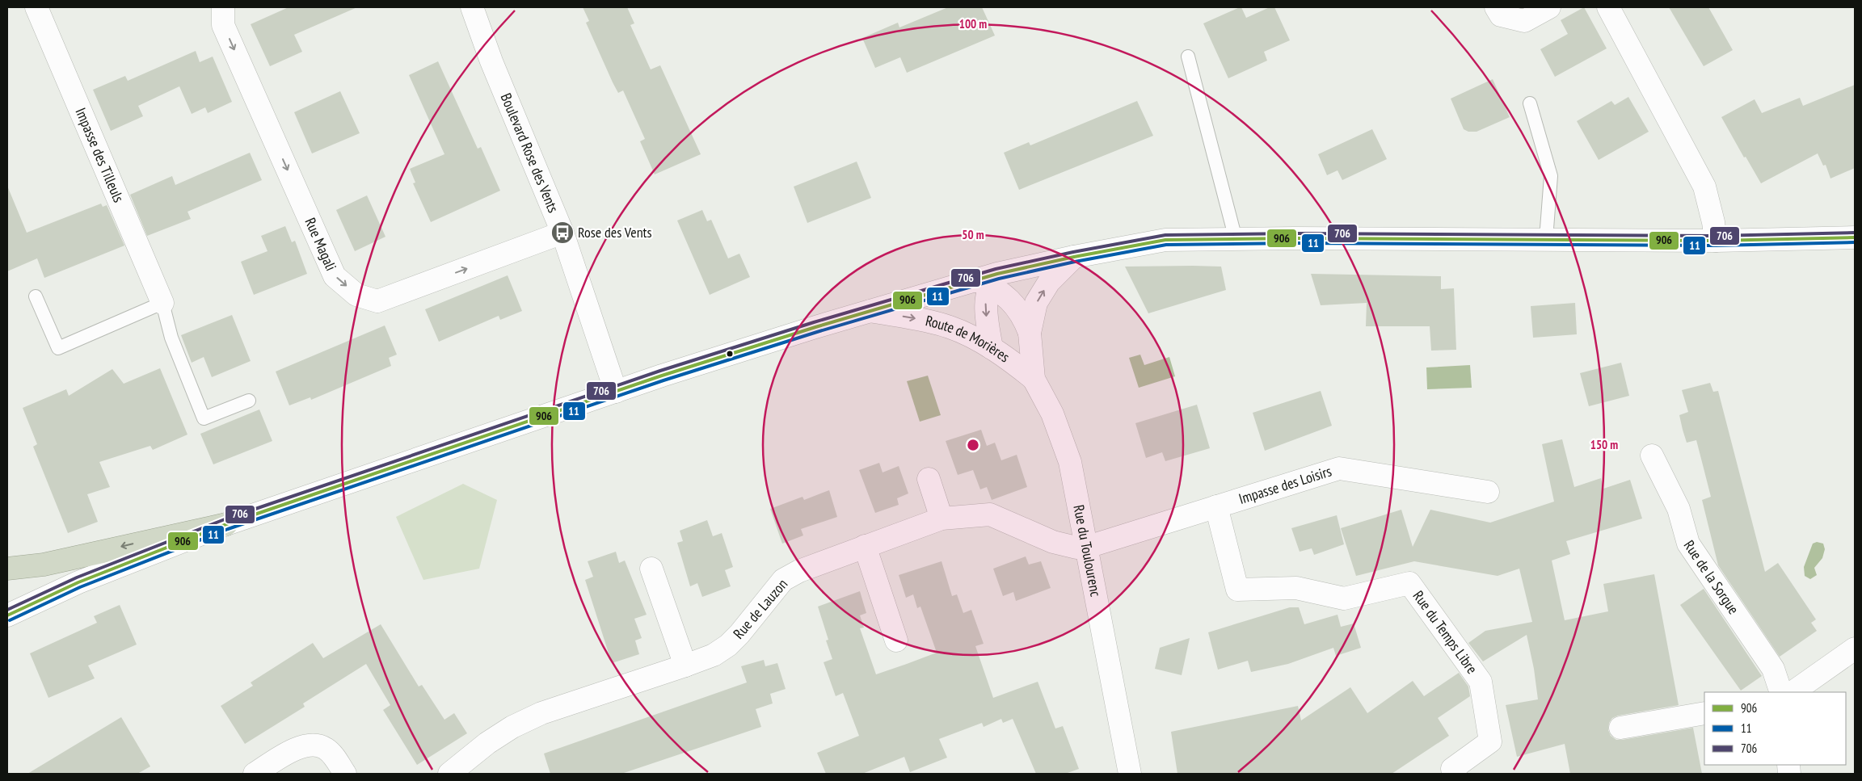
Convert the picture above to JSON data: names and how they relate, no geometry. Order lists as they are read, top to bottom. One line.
{"streets":{"street":["Boulevard Rose des Vents","Impasse des Tilleuls","Rue Magali","Route de Morières","Impasse des Loisirs","Rue du Toulourenc","Rue de la Sorgue","Rue de Lauzon","Rue du Temps Libre"]},"crossings":[["Boulevard Rose des Vents","Rue Magali"],["Boulevard Rose des Vents","Route de Morières"],["Route de Morières","Rue du Toulourenc"],["Impasse des Loisirs","Rue du Toulourenc"],["Impasse des Loisirs","Rue de Lauzon"],["Impasse des Loisirs","Rue du Temps Libre"],["Rue du Toulourenc","Rue de Lauzon"]],"places":{"bus stop":["Rose des Vents"]},"lines":["transit line 706","transit line 906","transit line 11"],"legend":["906","11","706"],"rings":["100 m","50 m","150 m"]}
